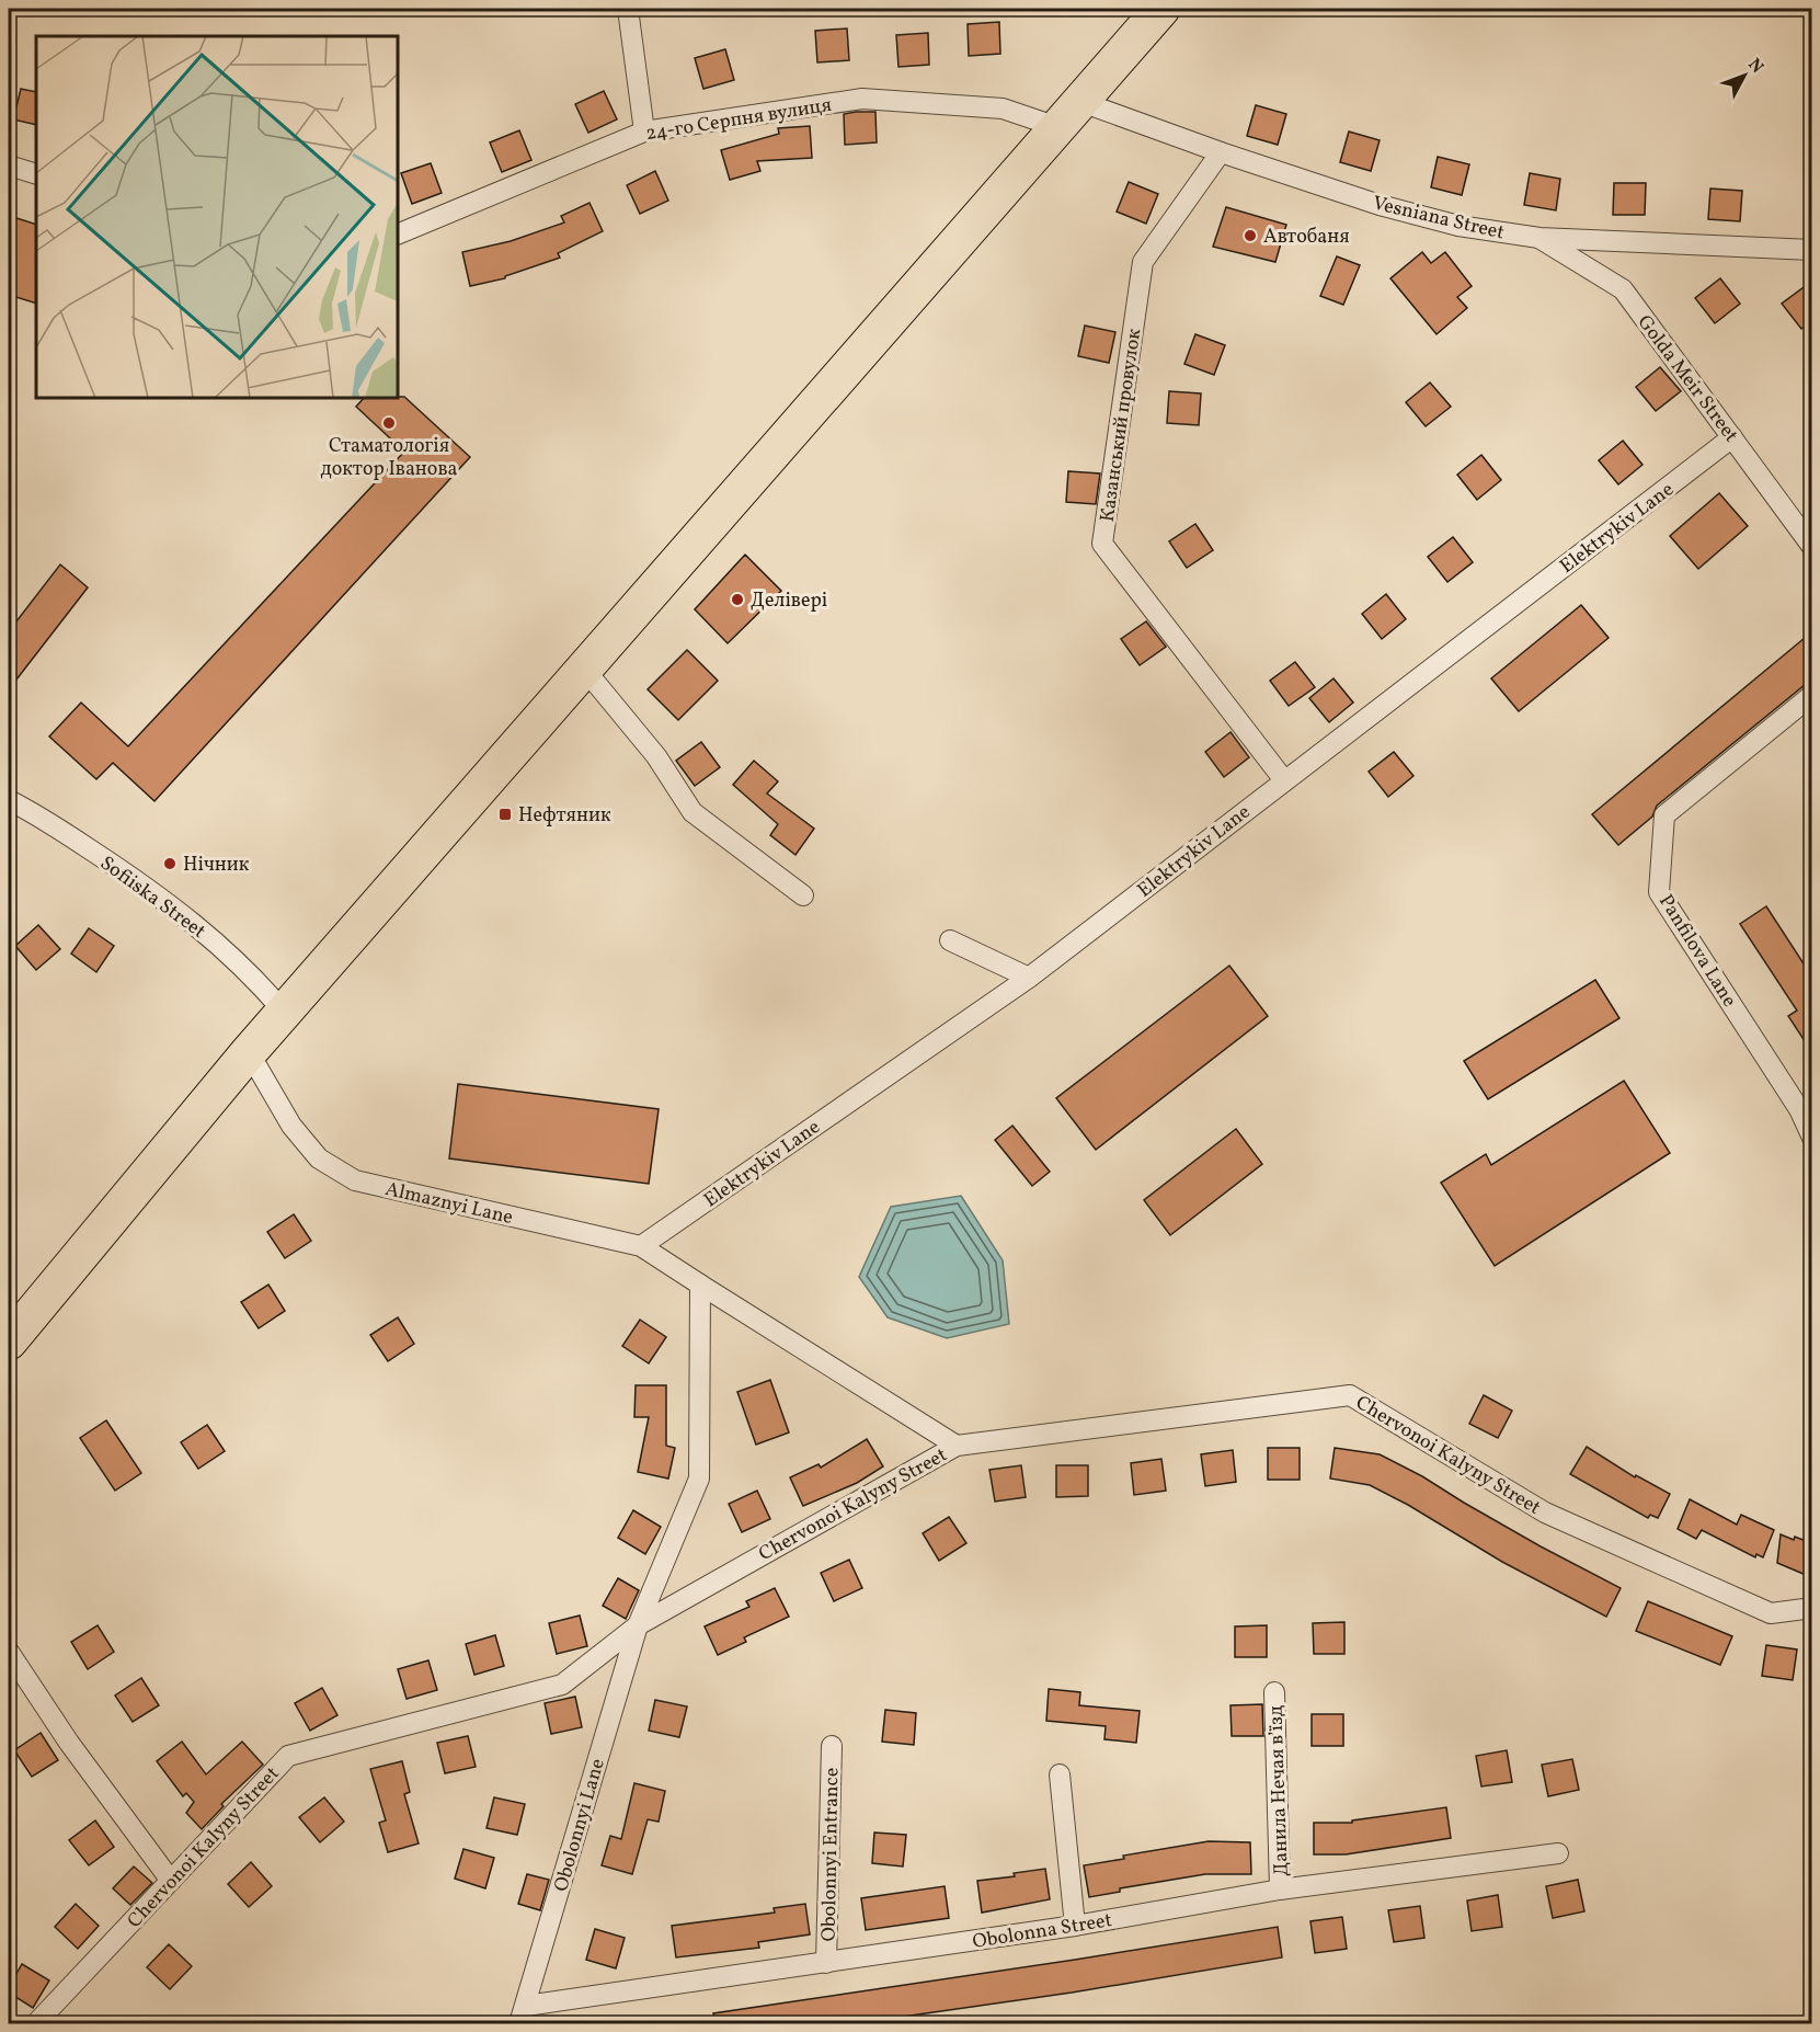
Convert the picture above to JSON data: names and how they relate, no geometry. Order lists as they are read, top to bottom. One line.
{"streets":{"street":["24-го Серпня вулиця","Vesniana Street","Golda Meir Street","Казанський провулок","Elektrykiv Lane","Sofiiska Street","Panfilova Lane","Almaznyi Lane","Chervonoi Kalyny Street","Данила Нечая в’їзд","Obolonnyi Lane","Obolonnyi Entrance","Obolonna Street"]},"crossings":[["Vesniana Street","Golda Meir Street"],["Vesniana Street","Казанський провулок"],["Golda Meir Street","Elektrykiv Lane"],["Казанський провулок","Elektrykiv Lane"],["Elektrykiv Lane","Almaznyi Lane"],["Almaznyi Lane","Chervonoi Kalyny Street"],["Chervonoi Kalyny Street","Obolonnyi Lane"],["Данила Нечая в’їзд","Obolonna Street"],["Obolonnyi Lane","Obolonna Street"],["Obolonnyi Entrance","Obolonna Street"]],"places":{"other":["Автобаня","Стаматологія доктор Іванова","Делівері","Нічник"],"transit":["Нефтяник"]},"north":"top right"}
